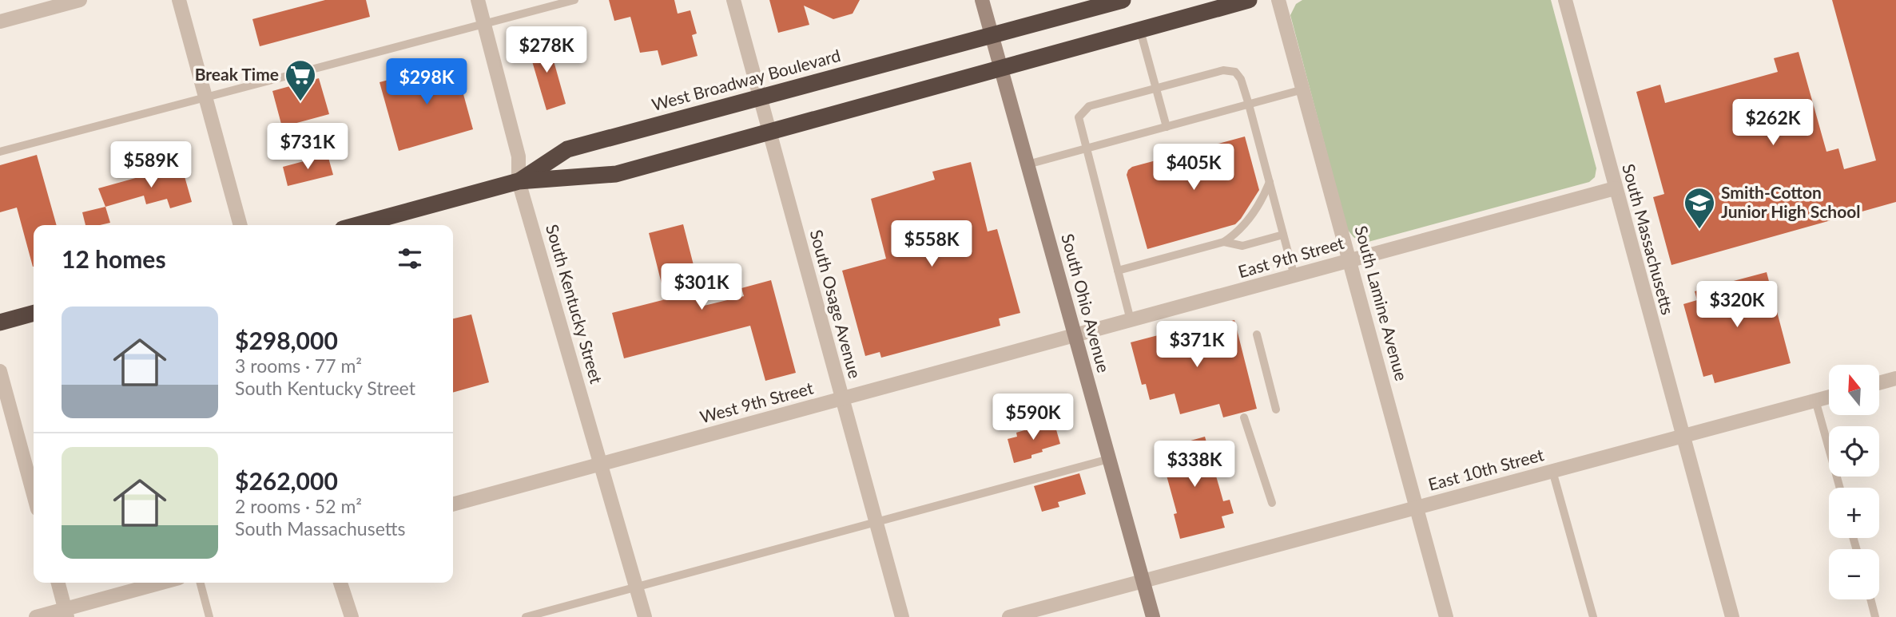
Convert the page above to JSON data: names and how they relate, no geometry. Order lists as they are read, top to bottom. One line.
{"streets":{"highway":["West Broadway Boulevard"],"main road":["South Ohio Avenue"],"street":["South Massachusetts","East 9th Street","South Lamine Avenue","South Kentucky Street","South Osage Avenue","West 9th Street","East 10th Street"]},"crossings":[["West Broadway Boulevard","South Ohio Avenue"],["West Broadway Boulevard","South Kentucky Street"],["West Broadway Boulevard","South Osage Avenue"],["South Massachusetts","East 9th Street"],["South Massachusetts","East 10th Street"],["East 9th Street","South Ohio Avenue"],["East 9th Street","South Lamine Avenue"],["East 9th Street","West 9th Street"],["South Ohio Avenue","West 9th Street"],["South Ohio Avenue","East 10th Street"],["South Lamine Avenue","East 10th Street"],["South Kentucky Street","West 9th Street"],["South Osage Avenue","West 9th Street"]],"places":{"supermarket":["Break Time"],"school or university":["Smith-Cotton Junior High School"]},"north":"top","page":{"price":["$278K","$298K","$262K","$731K","$589K","$405K","$558K","$301K","$320K","$371K","$590K","$338K"],"heading":"12 homes","list":[{"name":"$298,000","note":"3 rooms · 77 m² · South Kentucky Street"},{"name":"$262,000","note":"2 rooms · 52 m² · South Massachusetts"}],"map_buttons":["+","−"]}}
